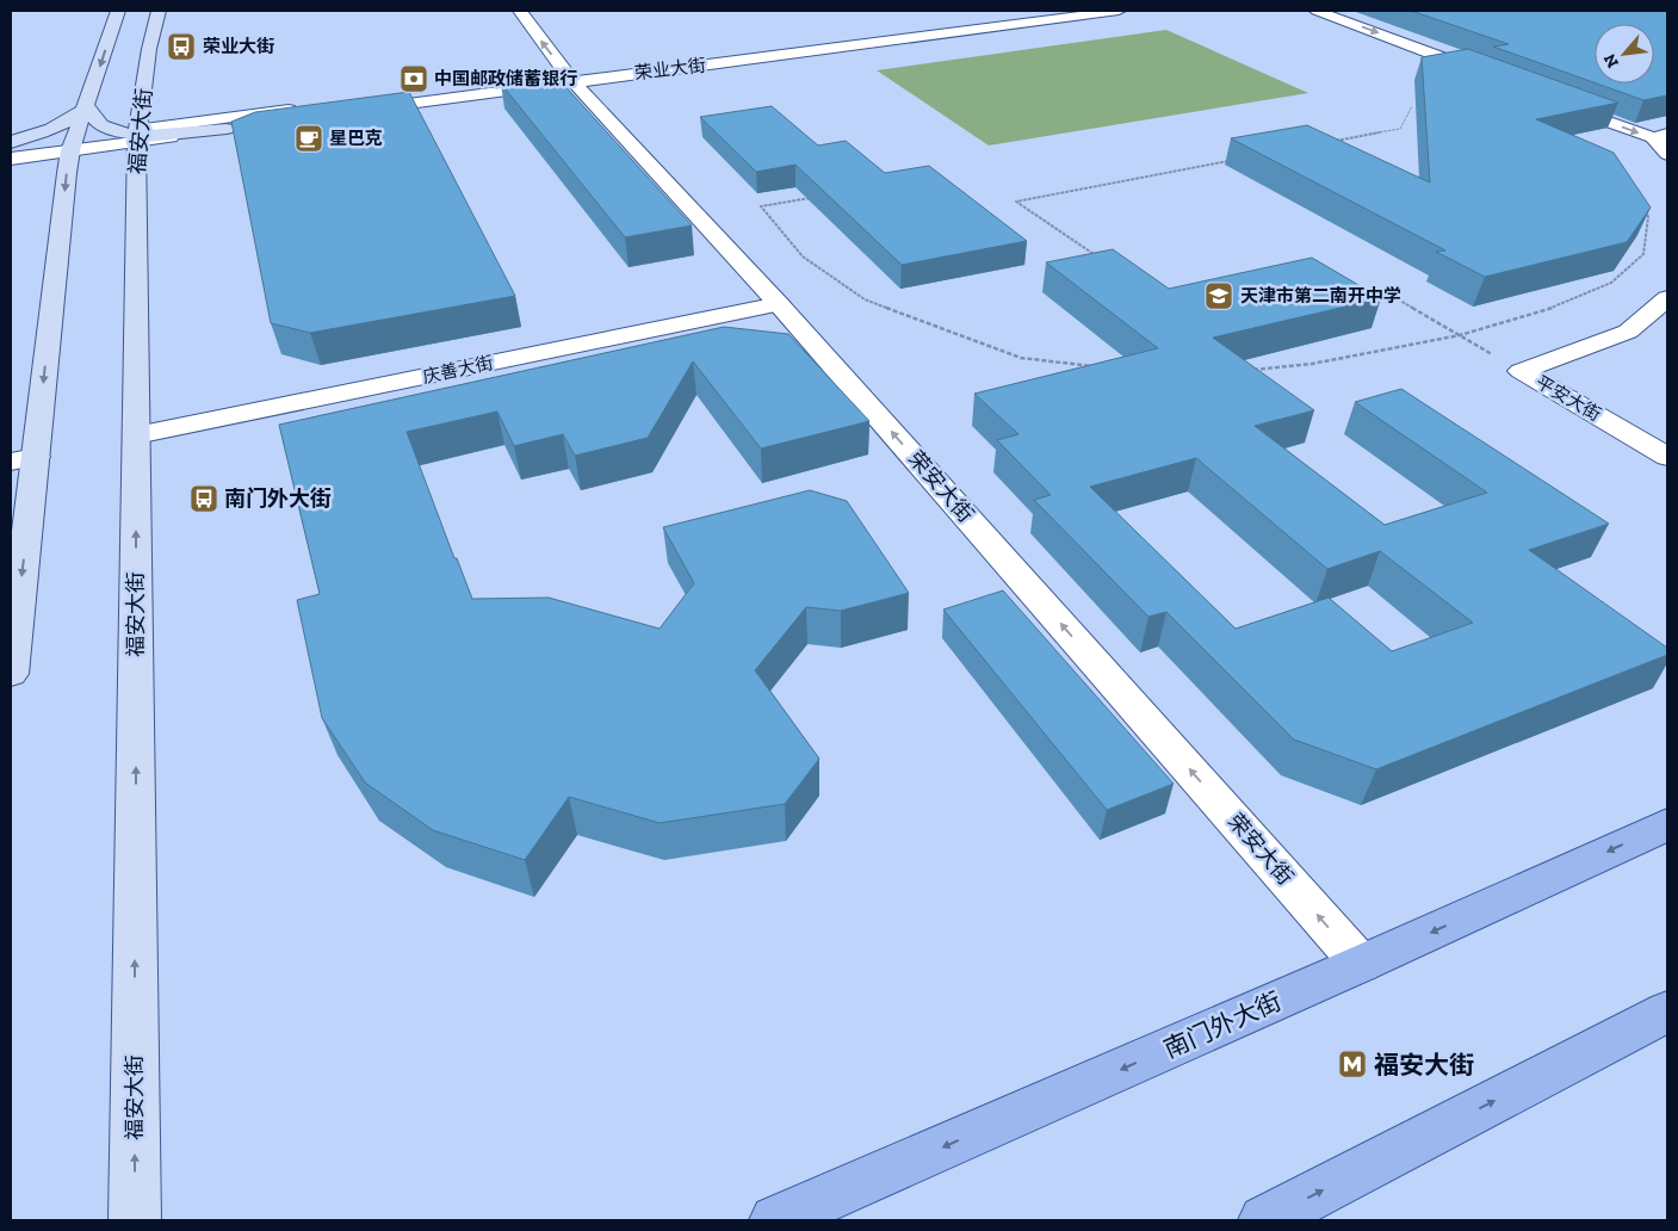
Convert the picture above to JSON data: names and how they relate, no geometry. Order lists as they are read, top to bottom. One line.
{"streets":{"main road":["福安大街","南门外大街"],"street":["荣业大街","庆善大街","平安大街","荣安大街"]},"crossings":[["荣业大街","荣安大街"],["福安大街","庆善大街"],["庆善大街","荣安大街"],["荣安大街","南门外大街"]],"one_way":["荣安大街"],"places":{"bus stop":["荣业大街","南门外大街"],"bank":["中国邮政储蓄银行"],"cafe":["星巴克"],"school or university":["天津市第二南开中学"],"metro station":["福安大街"]},"north":"bottom left"}
